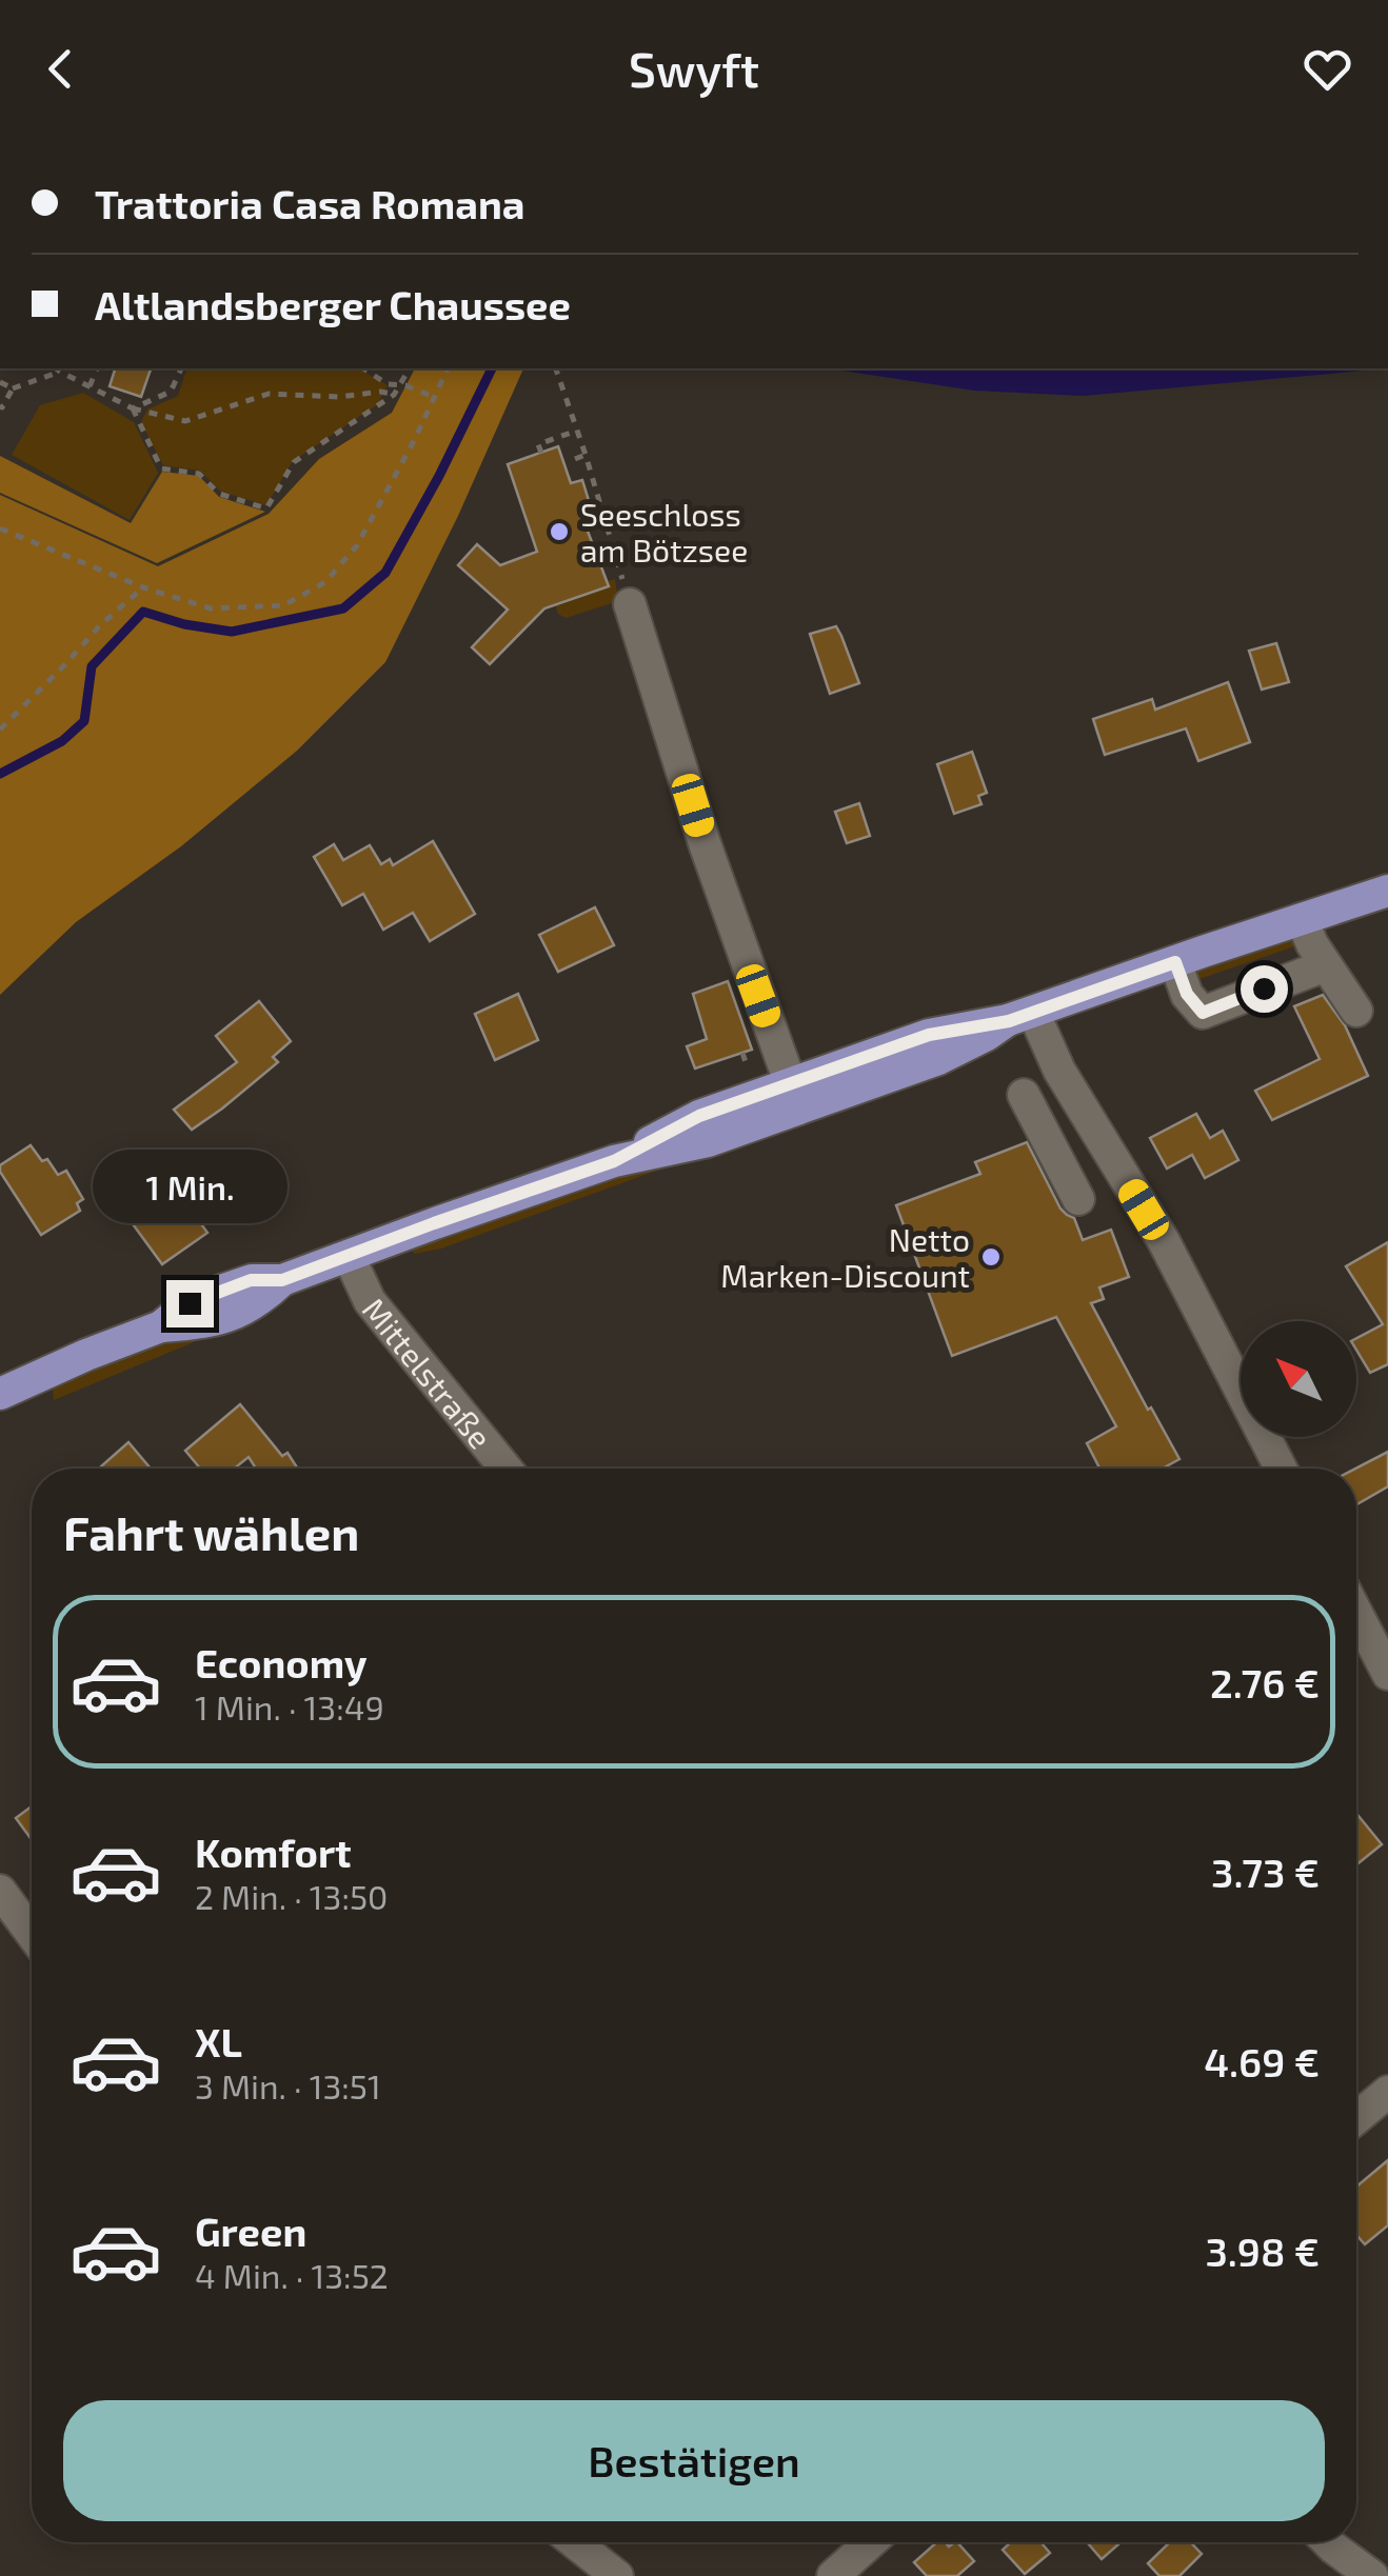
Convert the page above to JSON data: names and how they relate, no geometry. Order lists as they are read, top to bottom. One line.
{"streets":{"street":["Mittelstraße"]},"places":["Seeschloss am Bötzsee","Netto Marken-Discount"],"north":"top left","page":{"header":"Swyft","banner":["Trattoria Casa Romana","Altlandsberger Chaussee"],"bubble":"1 Min.","heading":"Fahrt wählen","list":[{"name":"Economy","note":"1 Min. · 13:49","value":"2.76 €"},{"name":"Komfort","note":"2 Min. · 13:50","value":"3.73 €"},{"name":"XL","note":"3 Min. · 13:51","value":"4.69 €"},{"name":"Green","note":"4 Min. · 13:52","value":"3.98 €"}],"buttons":"Bestätigen"}}
